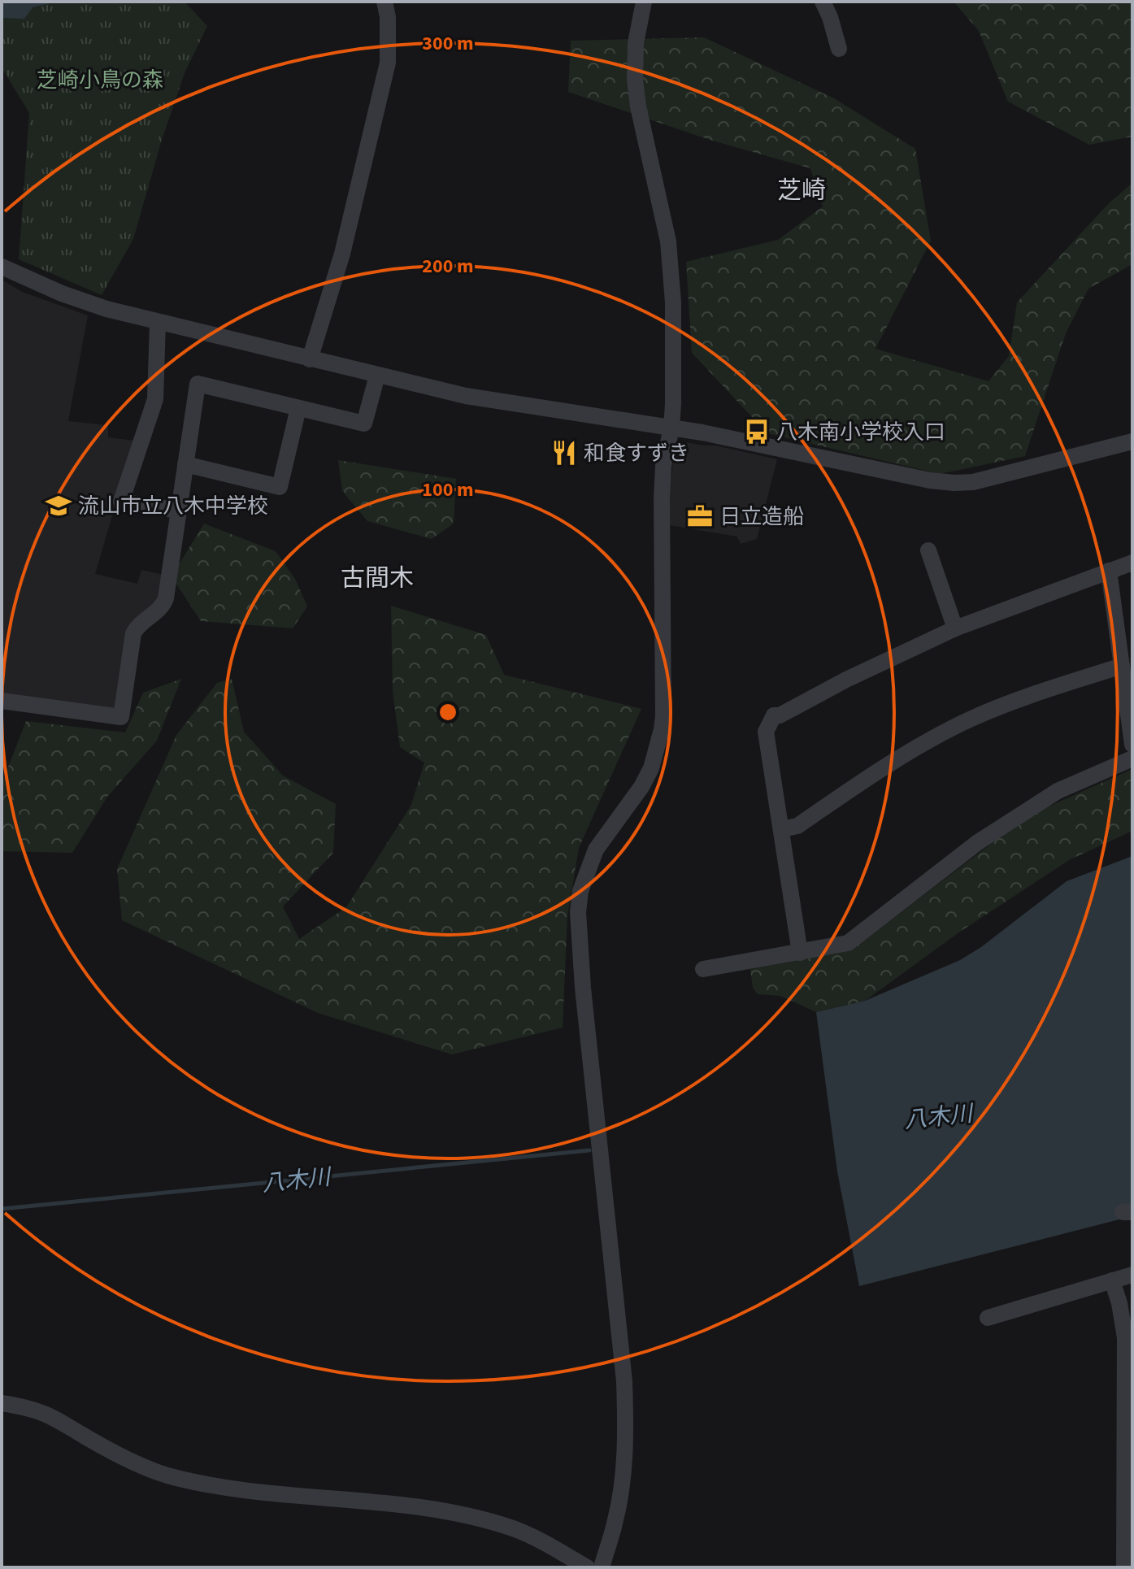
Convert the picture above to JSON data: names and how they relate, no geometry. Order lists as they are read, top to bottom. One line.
{"districts":["芝崎","古間木"],"water":["八木川"],"parks":["芝崎小鳥の森"],"places":{"bus stop":["八木南小学校入口"],"restaurant":["和食すずき"],"school or university":["流山市立八木中学校"],"office":["日立造船"]},"rings":["300 m","200 m","100 m"]}
